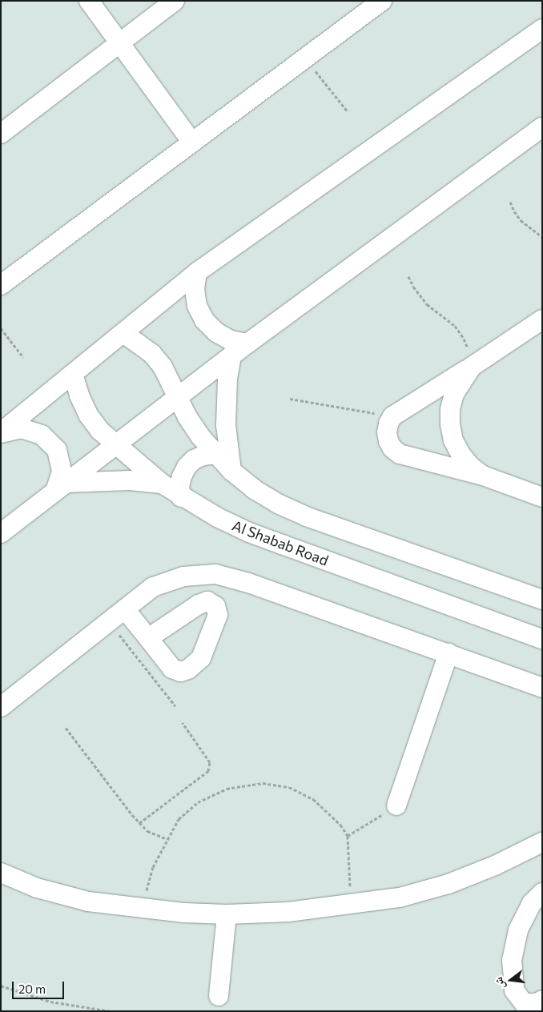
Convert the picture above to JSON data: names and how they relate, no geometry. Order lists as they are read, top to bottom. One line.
{"streets":{"street":["Al Shabab Road"]},"scale_bar":"20 m","north":"left"}
